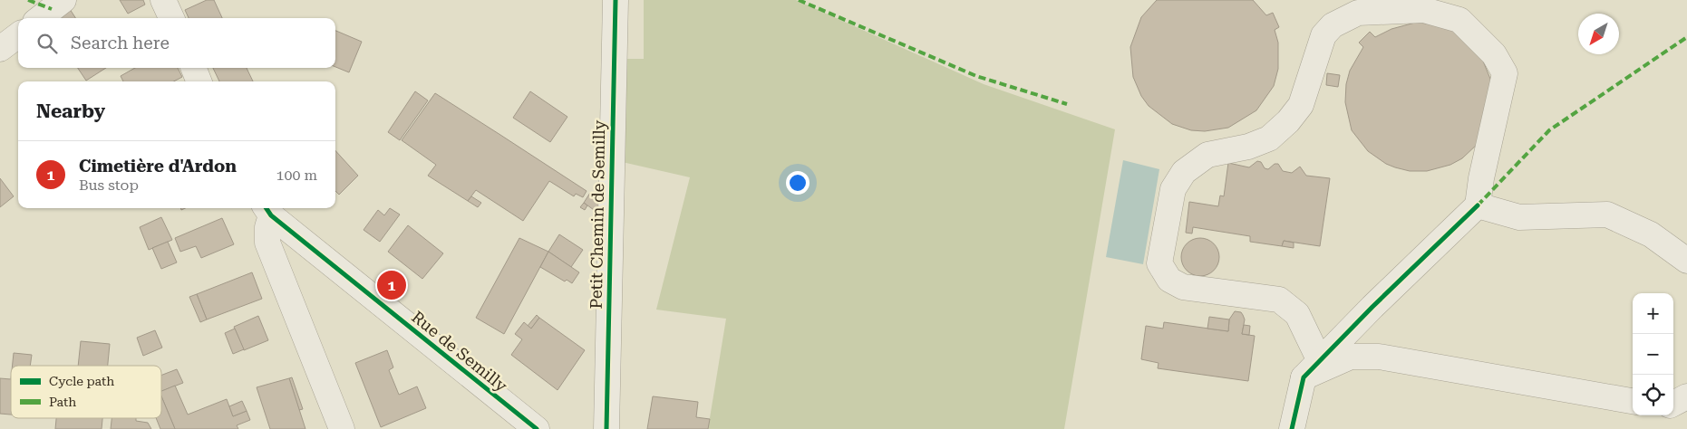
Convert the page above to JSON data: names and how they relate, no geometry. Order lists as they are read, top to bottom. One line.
{"streets":{"street":["Petit Chemin de Semilly","Rue de Semilly"]},"legend":["Cycle path","Path"],"north":"bottom left","page":{"search":"Search here","heading":"Nearby","list":[{"mark":"1","name":"Cimetière d'Ardon","note":"Bus stop","value":"100 m"}],"pins":"1","map_buttons":["+","−"]}}
